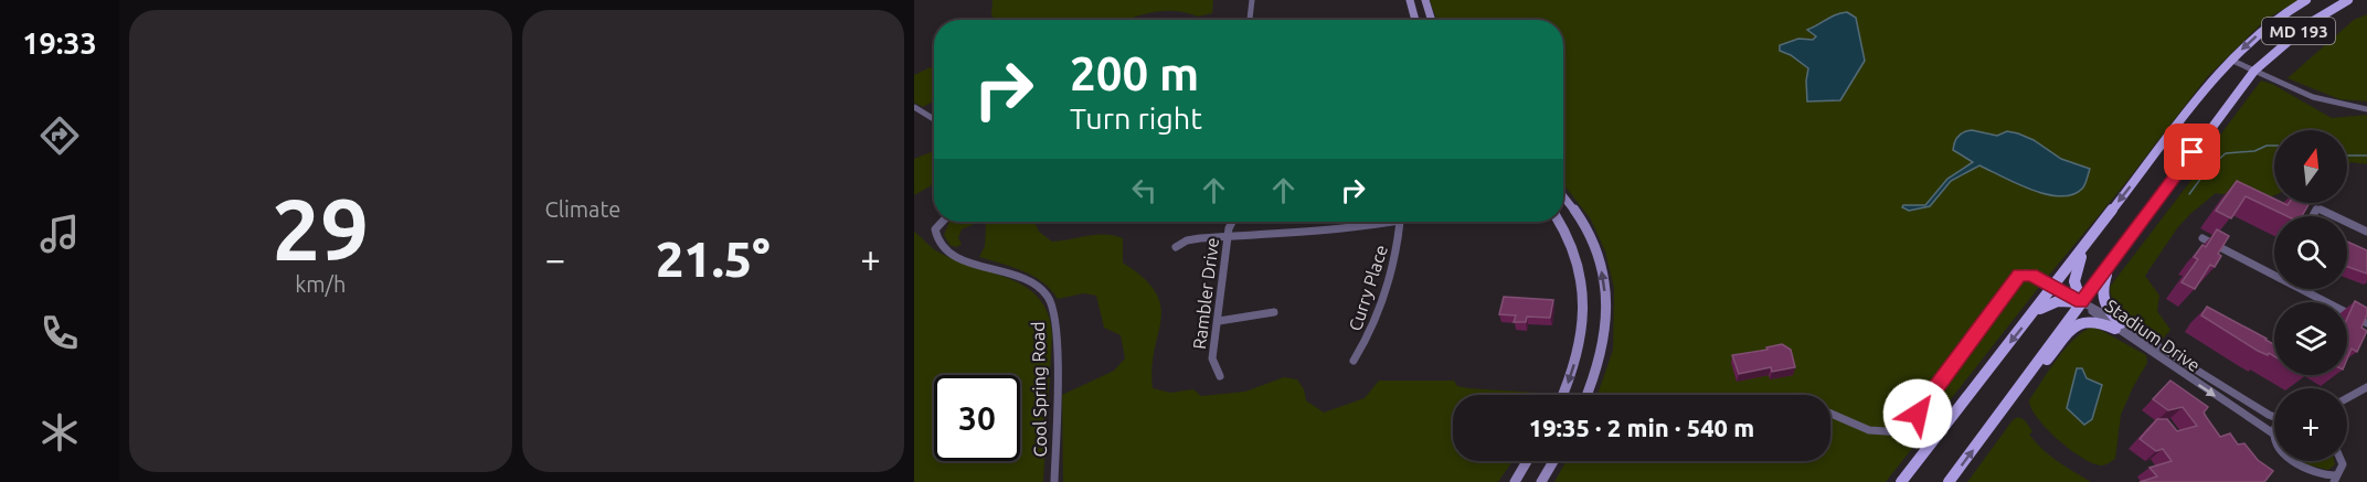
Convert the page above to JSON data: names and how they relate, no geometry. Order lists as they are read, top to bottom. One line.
{"streets":{"main road":["MD 193"],"street":["Curry Place","Rambler Drive","Stadium Drive","Cool Spring Road"]},"crossings":[["MD 193","Stadium Drive"]],"north":"top","page":{"tabs":"19:33","tile":[["29","km/h"],"Climate"],"turn":["200 m","Turn right"],"map_buttons":"+","heat":["−","21.5°","+"],"limit":"30","trip":"19:35 · 2 min · 540 m"}}
